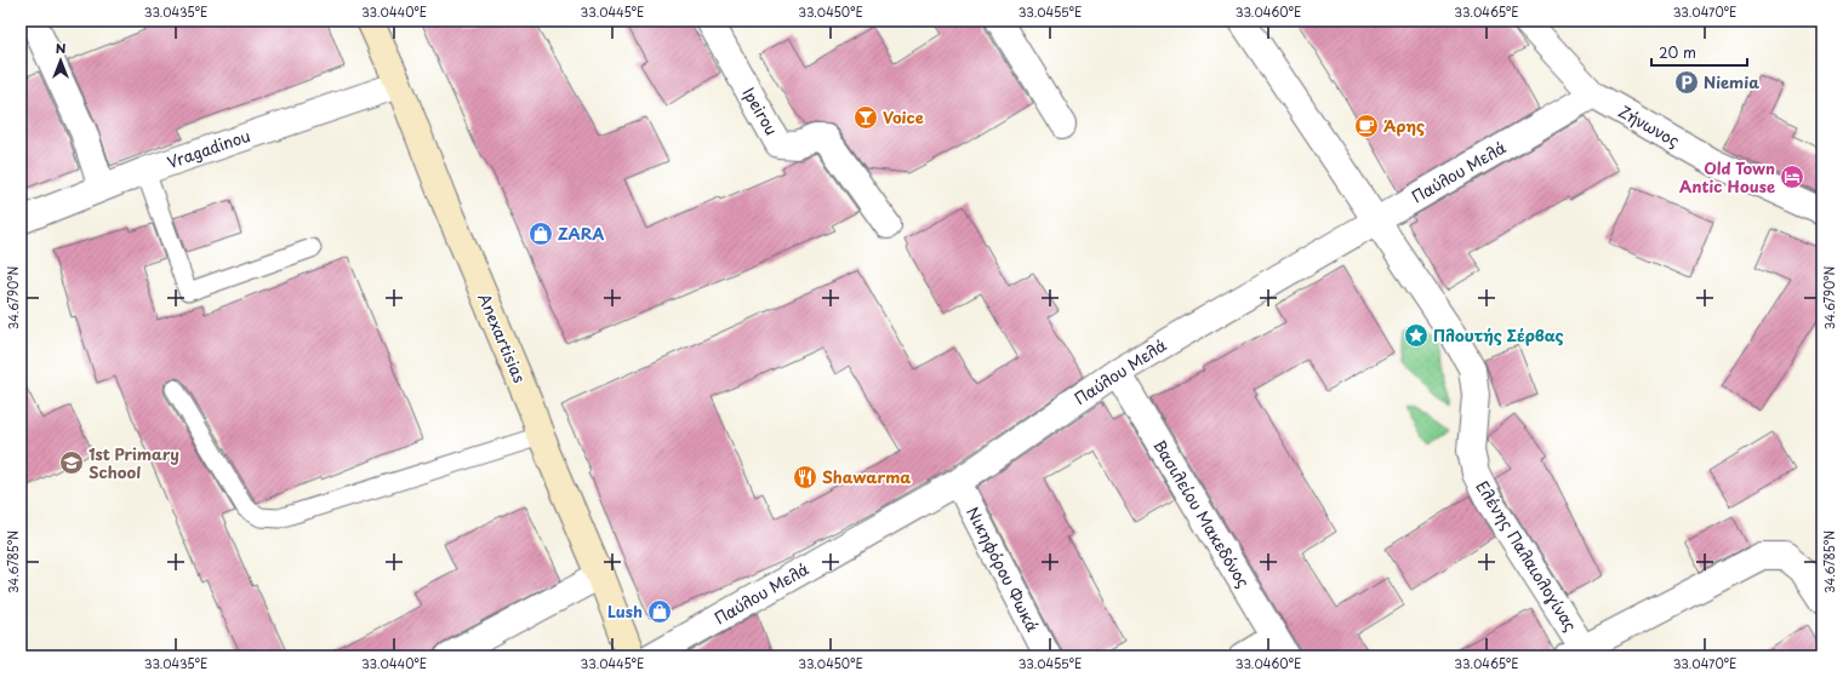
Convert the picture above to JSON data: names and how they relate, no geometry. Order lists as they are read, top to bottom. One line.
{"streets":{"street":["Ipeirou","Ζήνωνος","Vragadinou","Παύλου Μελά","Anexartisias","Βασιλείου Μακεδόνος","Ελένης Παλαιολογίνας","Νικηφόρου Φωκά"]},"crossings":[["Ζήνωνος","Παύλου Μελά"],["Vragadinou","Anexartisias"],["Παύλου Μελά","Βασιλείου Μακεδόνος"],["Παύλου Μελά","Ελένης Παλαιολογίνας"],["Παύλου Μελά","Νικηφόρου Φωκά"]],"places":{"parking":["Niemia"],"bar":["Voice"],"cafe":["Άρης"],"hotel":["Old Town Antic House"],"shop":["ZARA","Lush"],"place":["Πλουτής Σέρβας"],"school or university":["1st Primary School"],"restaurant":["Shawarma"]},"scale_bar":"20 m","north":"top","coordinates":["33.0435°E","33.0440°E","33.0445°E","33.0450°E","33.0455°E","33.0460°E","33.0465°E","33.0470°E","34.6790°N","34.6785°N"]}
